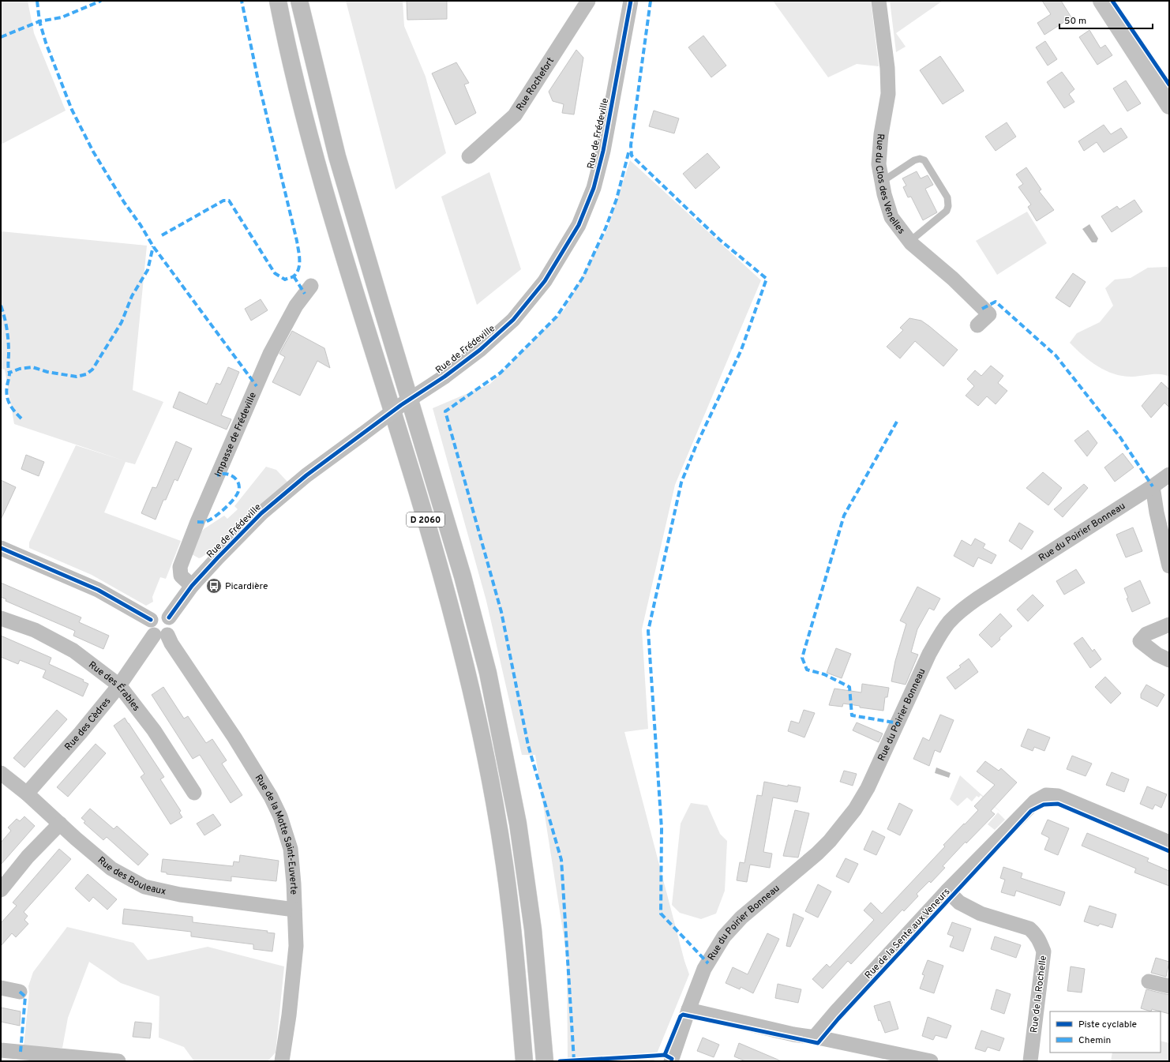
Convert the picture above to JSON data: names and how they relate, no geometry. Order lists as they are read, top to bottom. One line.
{"streets":{"highway":["D 2060"],"street":["Rue Rochefort","Rue de Frédeville","Rue du Clos des Venelles","Impasse de Frédeville","Rue du Poirier Bonneau","Rue des Érables","Rue des Cèdres","Rue de la Motte Saint-Euverte","Rue des Bouleaux","Rue de la Sente aux Veneurs","Rue de la Rochelle"]},"crossings":[["Rue de Frédeville","Impasse de Frédeville"],["Rue de Frédeville","Rue des Cèdres"],["Rue de Frédeville","Rue de la Motte Saint-Euverte"],["Rue des Érables","Rue des Cèdres"],["Rue des Cèdres","Rue de la Motte Saint-Euverte"],["Rue des Cèdres","Rue des Bouleaux"],["Rue de la Motte Saint-Euverte","Rue des Bouleaux"],["Rue de la Sente aux Veneurs","Rue de la Rochelle"]],"places":{"bus stop":["Picardière"]},"legend":["Piste cyclable","Chemin"],"scale_bar":"50 m"}
